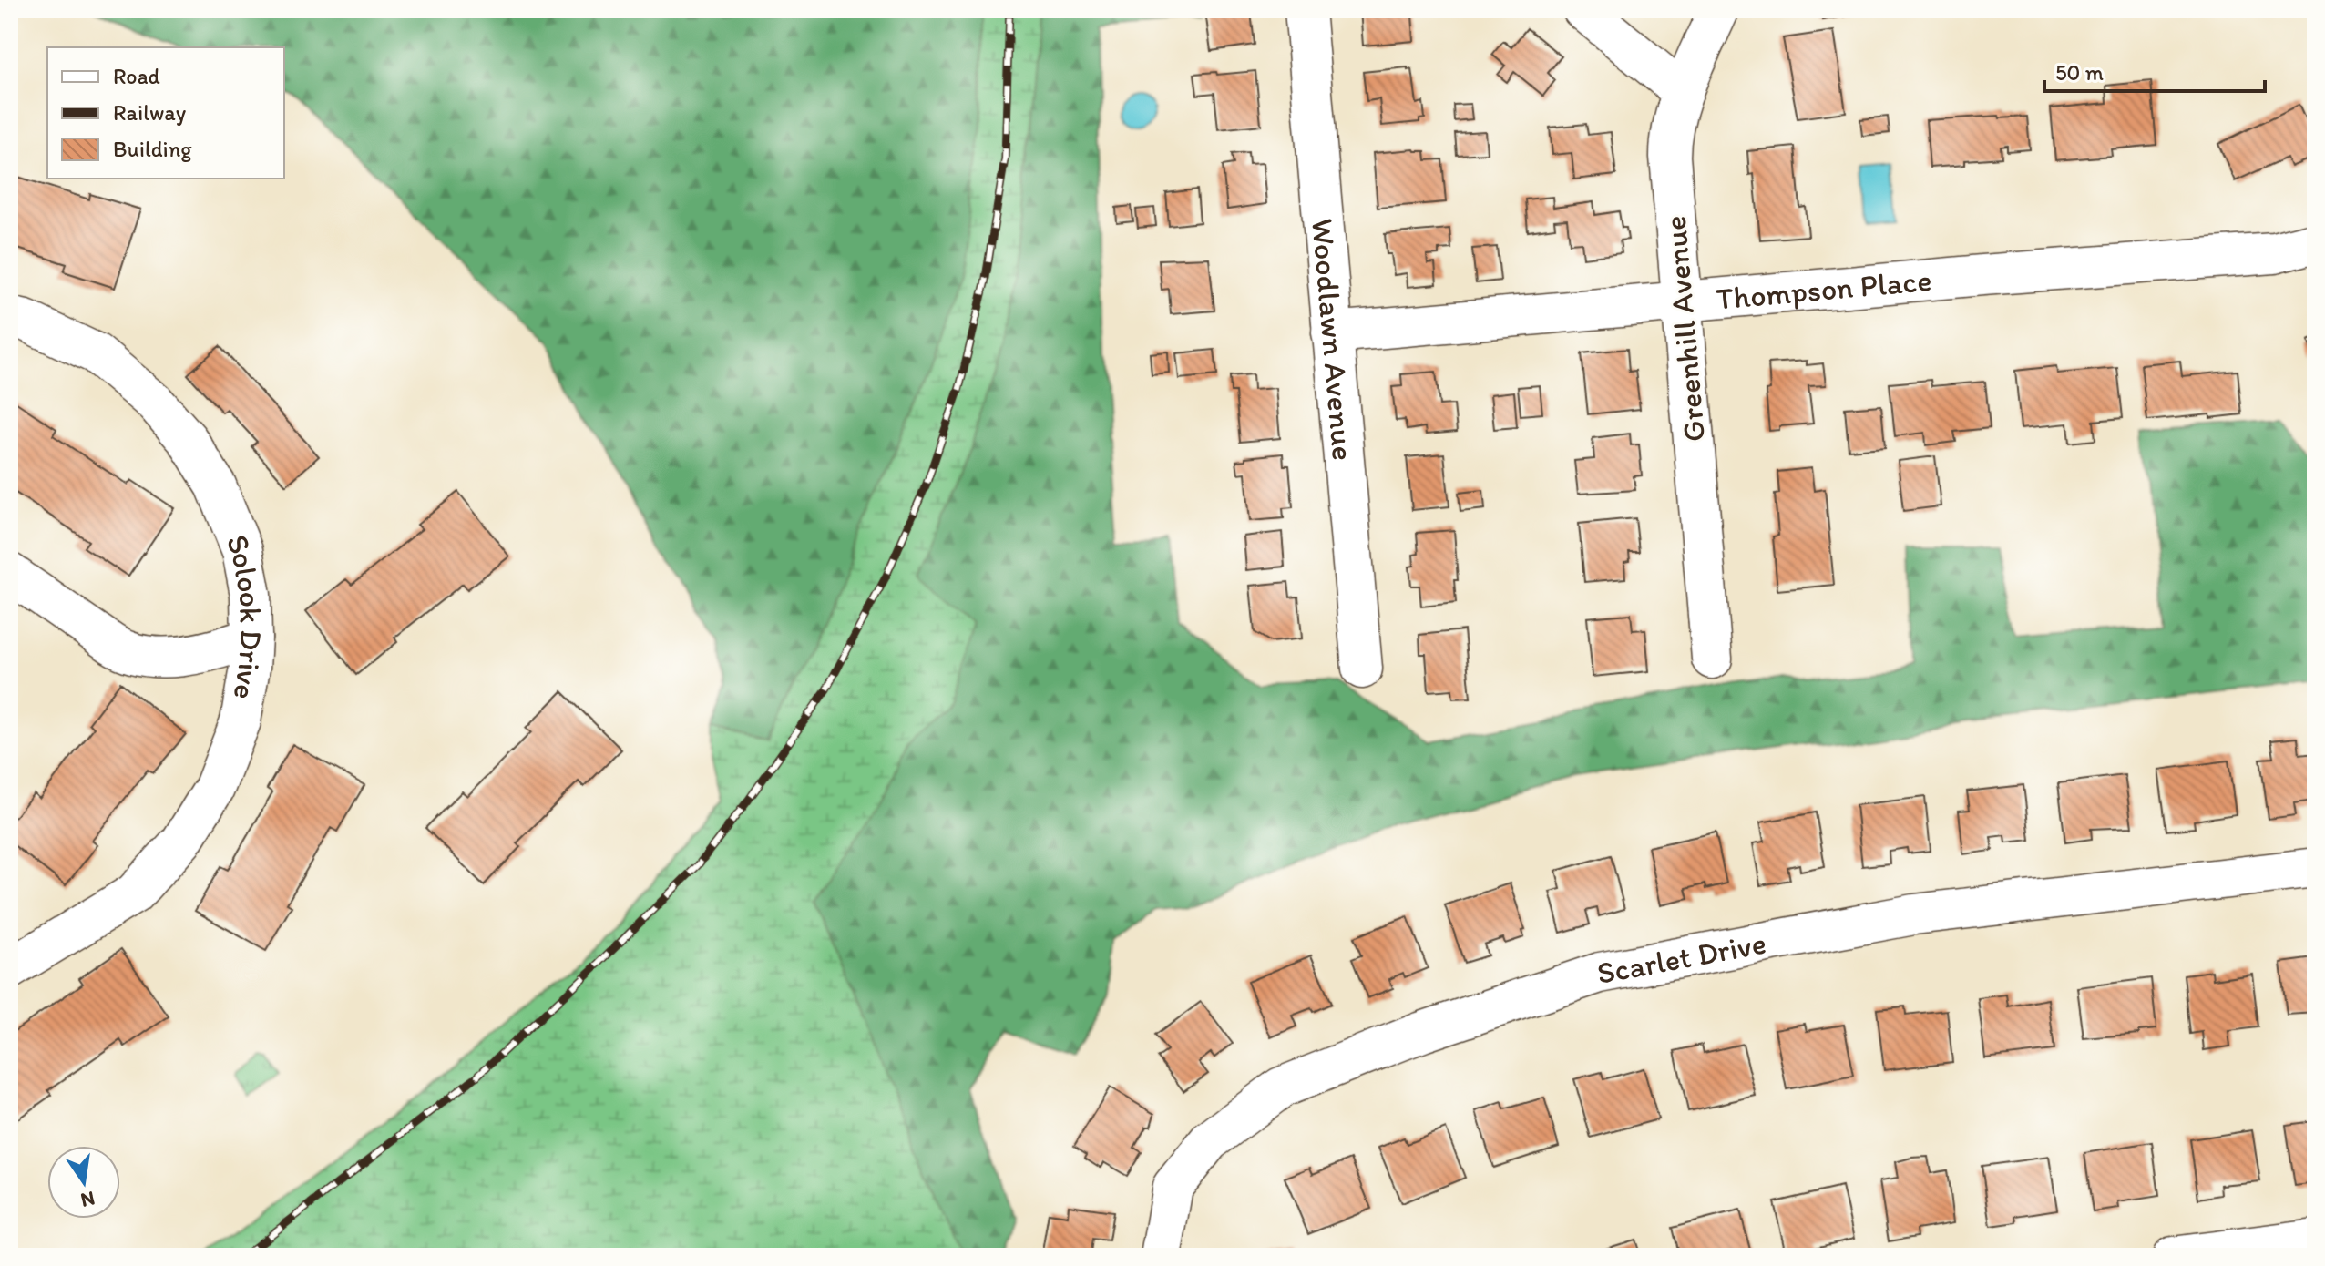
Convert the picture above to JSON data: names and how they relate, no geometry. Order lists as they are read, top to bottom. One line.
{"streets":{"street":["Thompson Place","Greenhill Avenue","Woodlawn Avenue","Solook Drive","Scarlet Drive"]},"crossings":[["Thompson Place","Greenhill Avenue"],["Thompson Place","Woodlawn Avenue"]],"legend":["Road","Railway","Building"],"scale_bar":"50 m","north":"bottom"}
